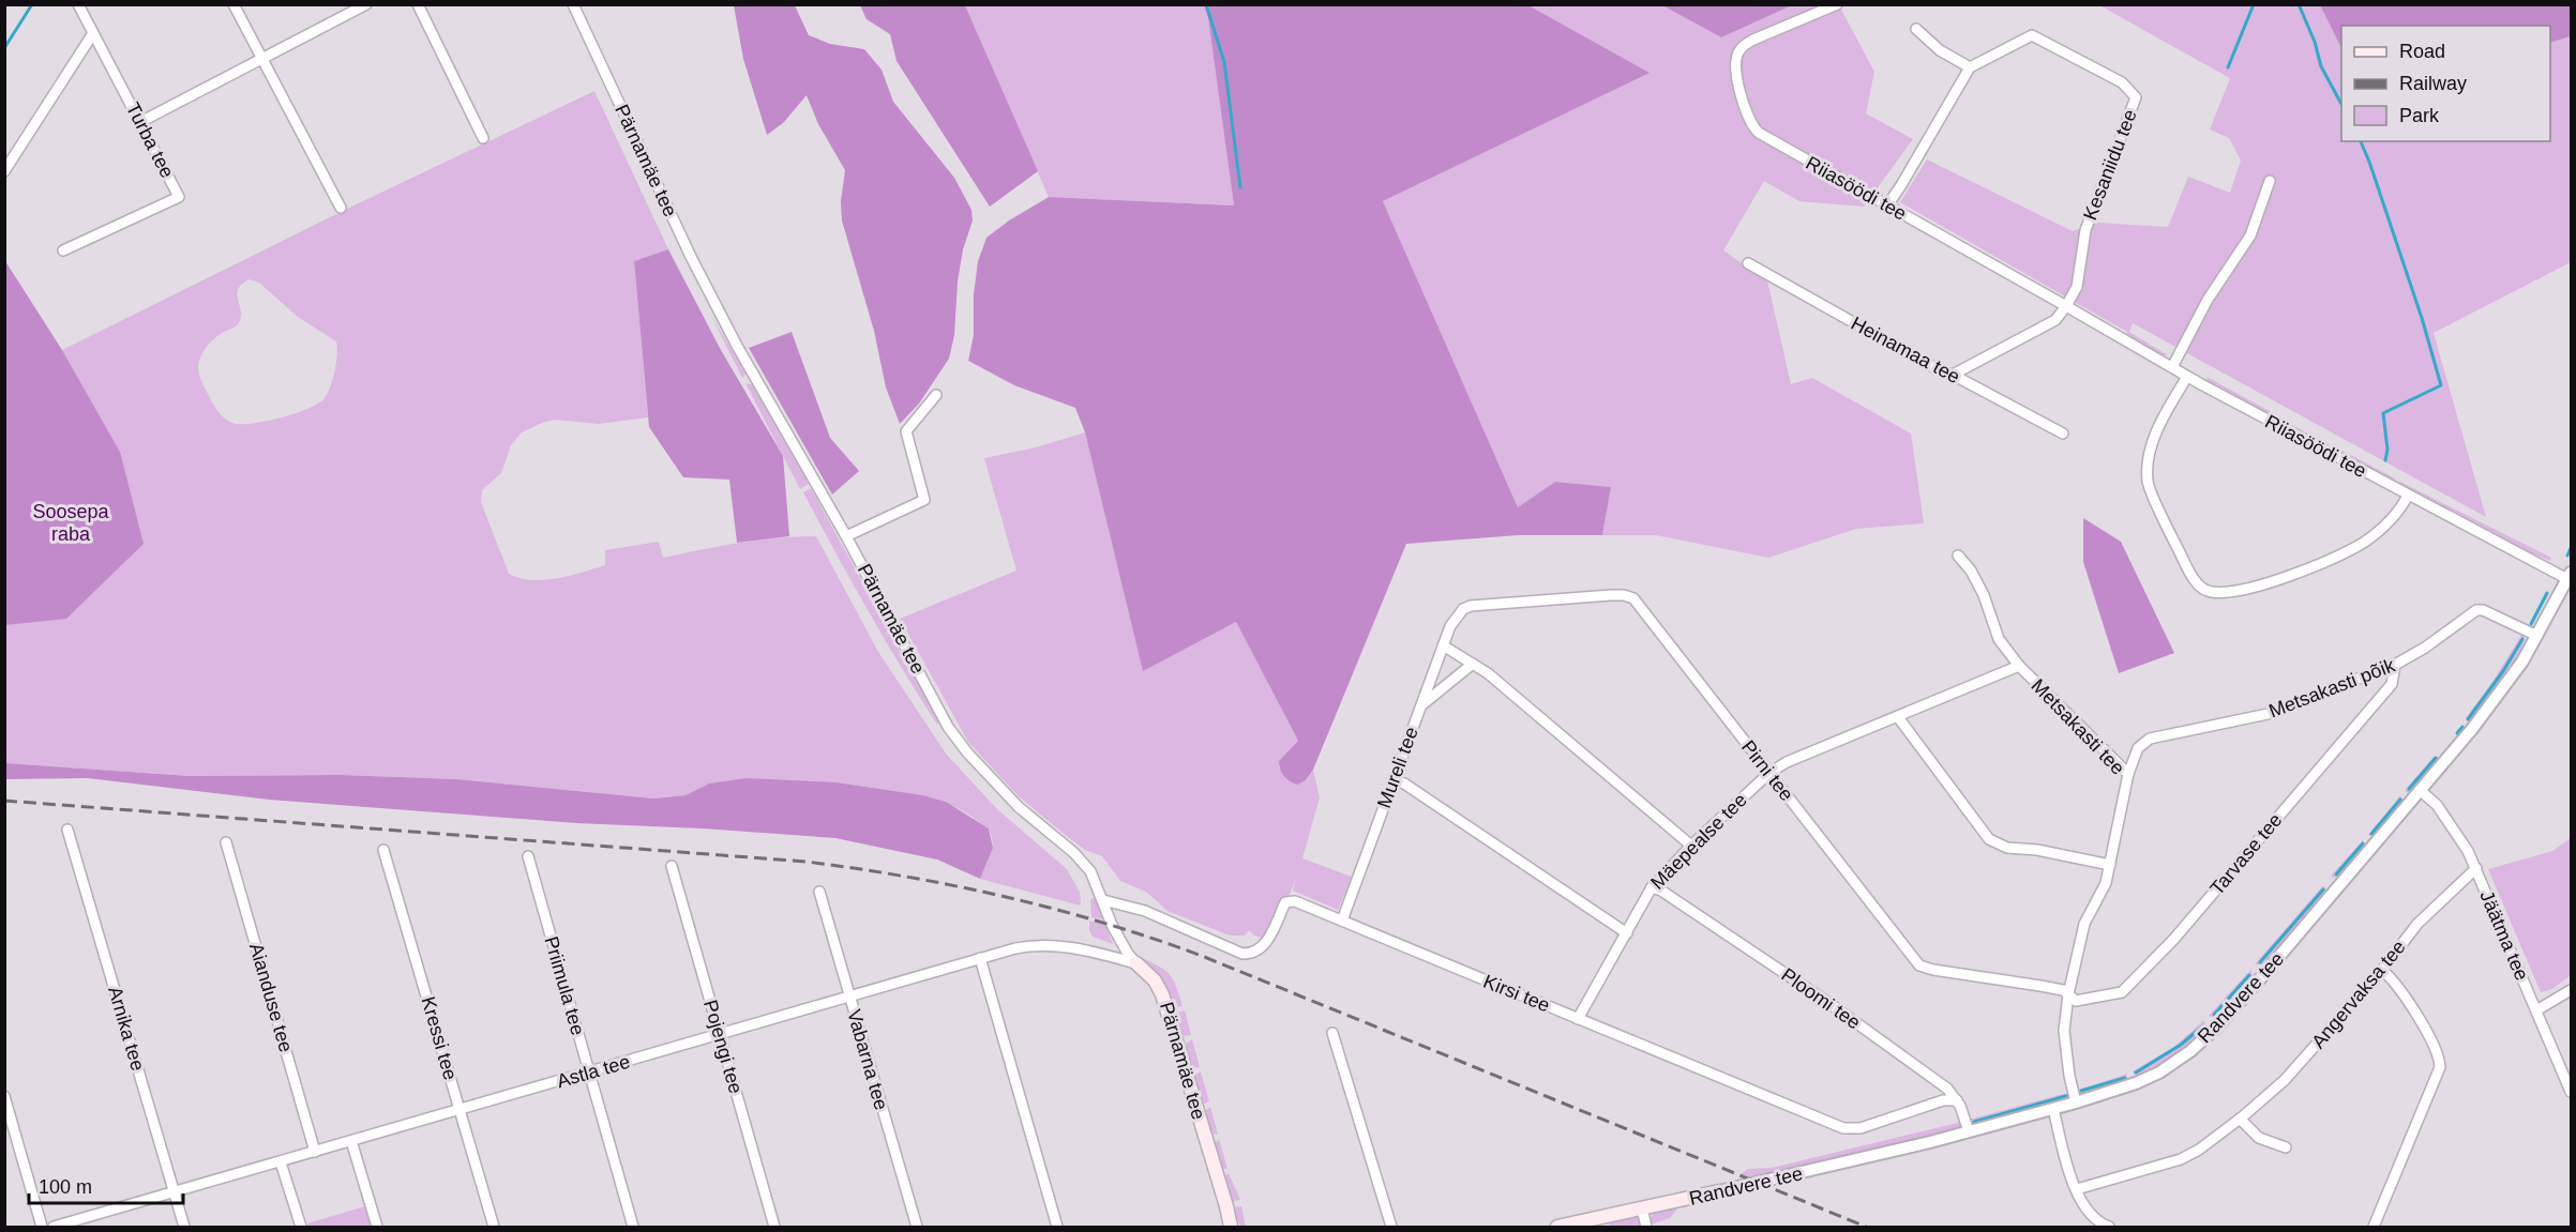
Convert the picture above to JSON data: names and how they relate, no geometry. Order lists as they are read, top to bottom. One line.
{"streets":{"main road":["Pärnamäe tee","Randvere tee"],"street":["Turba tee","Kesaniidu tee","Riiasöödi tee","Heinamaa tee","Metsakasti põik","Metsakasti tee","Mureli tee","Pirni tee","Mäepealse tee","Tarvase tee","Jäätma tee","Priimula tee","Kirsi tee","Angervaksa tee","Aianduse tee","Ploomi tee","Arnika tee","Kressi tee","Pojengi tee","Vabarna tee","Astla tee"]},"crossings":[["Pärnamäe tee","Kirsi tee"],["Pärnamäe tee","Astla tee"],["Kesaniidu tee","Riiasöödi tee"],["Riiasöödi tee","Randvere tee"],["Metsakasti põik","Metsakasti tee"],["Metsakasti põik","Tarvase tee"],["Metsakasti põik","Randvere tee"],["Metsakasti tee","Pirni tee"],["Metsakasti tee","Mäepealse tee"],["Metsakasti tee","Tarvase tee"],["Metsakasti tee","Randvere tee"],["Mureli tee","Pirni tee"],["Mureli tee","Kirsi tee"],["Pirni tee","Mäepealse tee"],["Pirni tee","Tarvase tee"],["Mäepealse tee","Kirsi tee"],["Mäepealse tee","Ploomi tee"],["Jäätma tee","Angervaksa tee"],["Jäätma tee","Randvere tee"],["Priimula tee","Astla tee"],["Kirsi tee","Ploomi tee"],["Aianduse tee","Astla tee"],["Randvere tee","Ploomi tee"],["Arnika tee","Astla tee"],["Kressi tee","Astla tee"],["Pojengi tee","Astla tee"],["Vabarna tee","Astla tee"]],"parks":["Soosepa raba"],"legend":["Road","Railway","Park"],"scale_bar":"100 m"}
